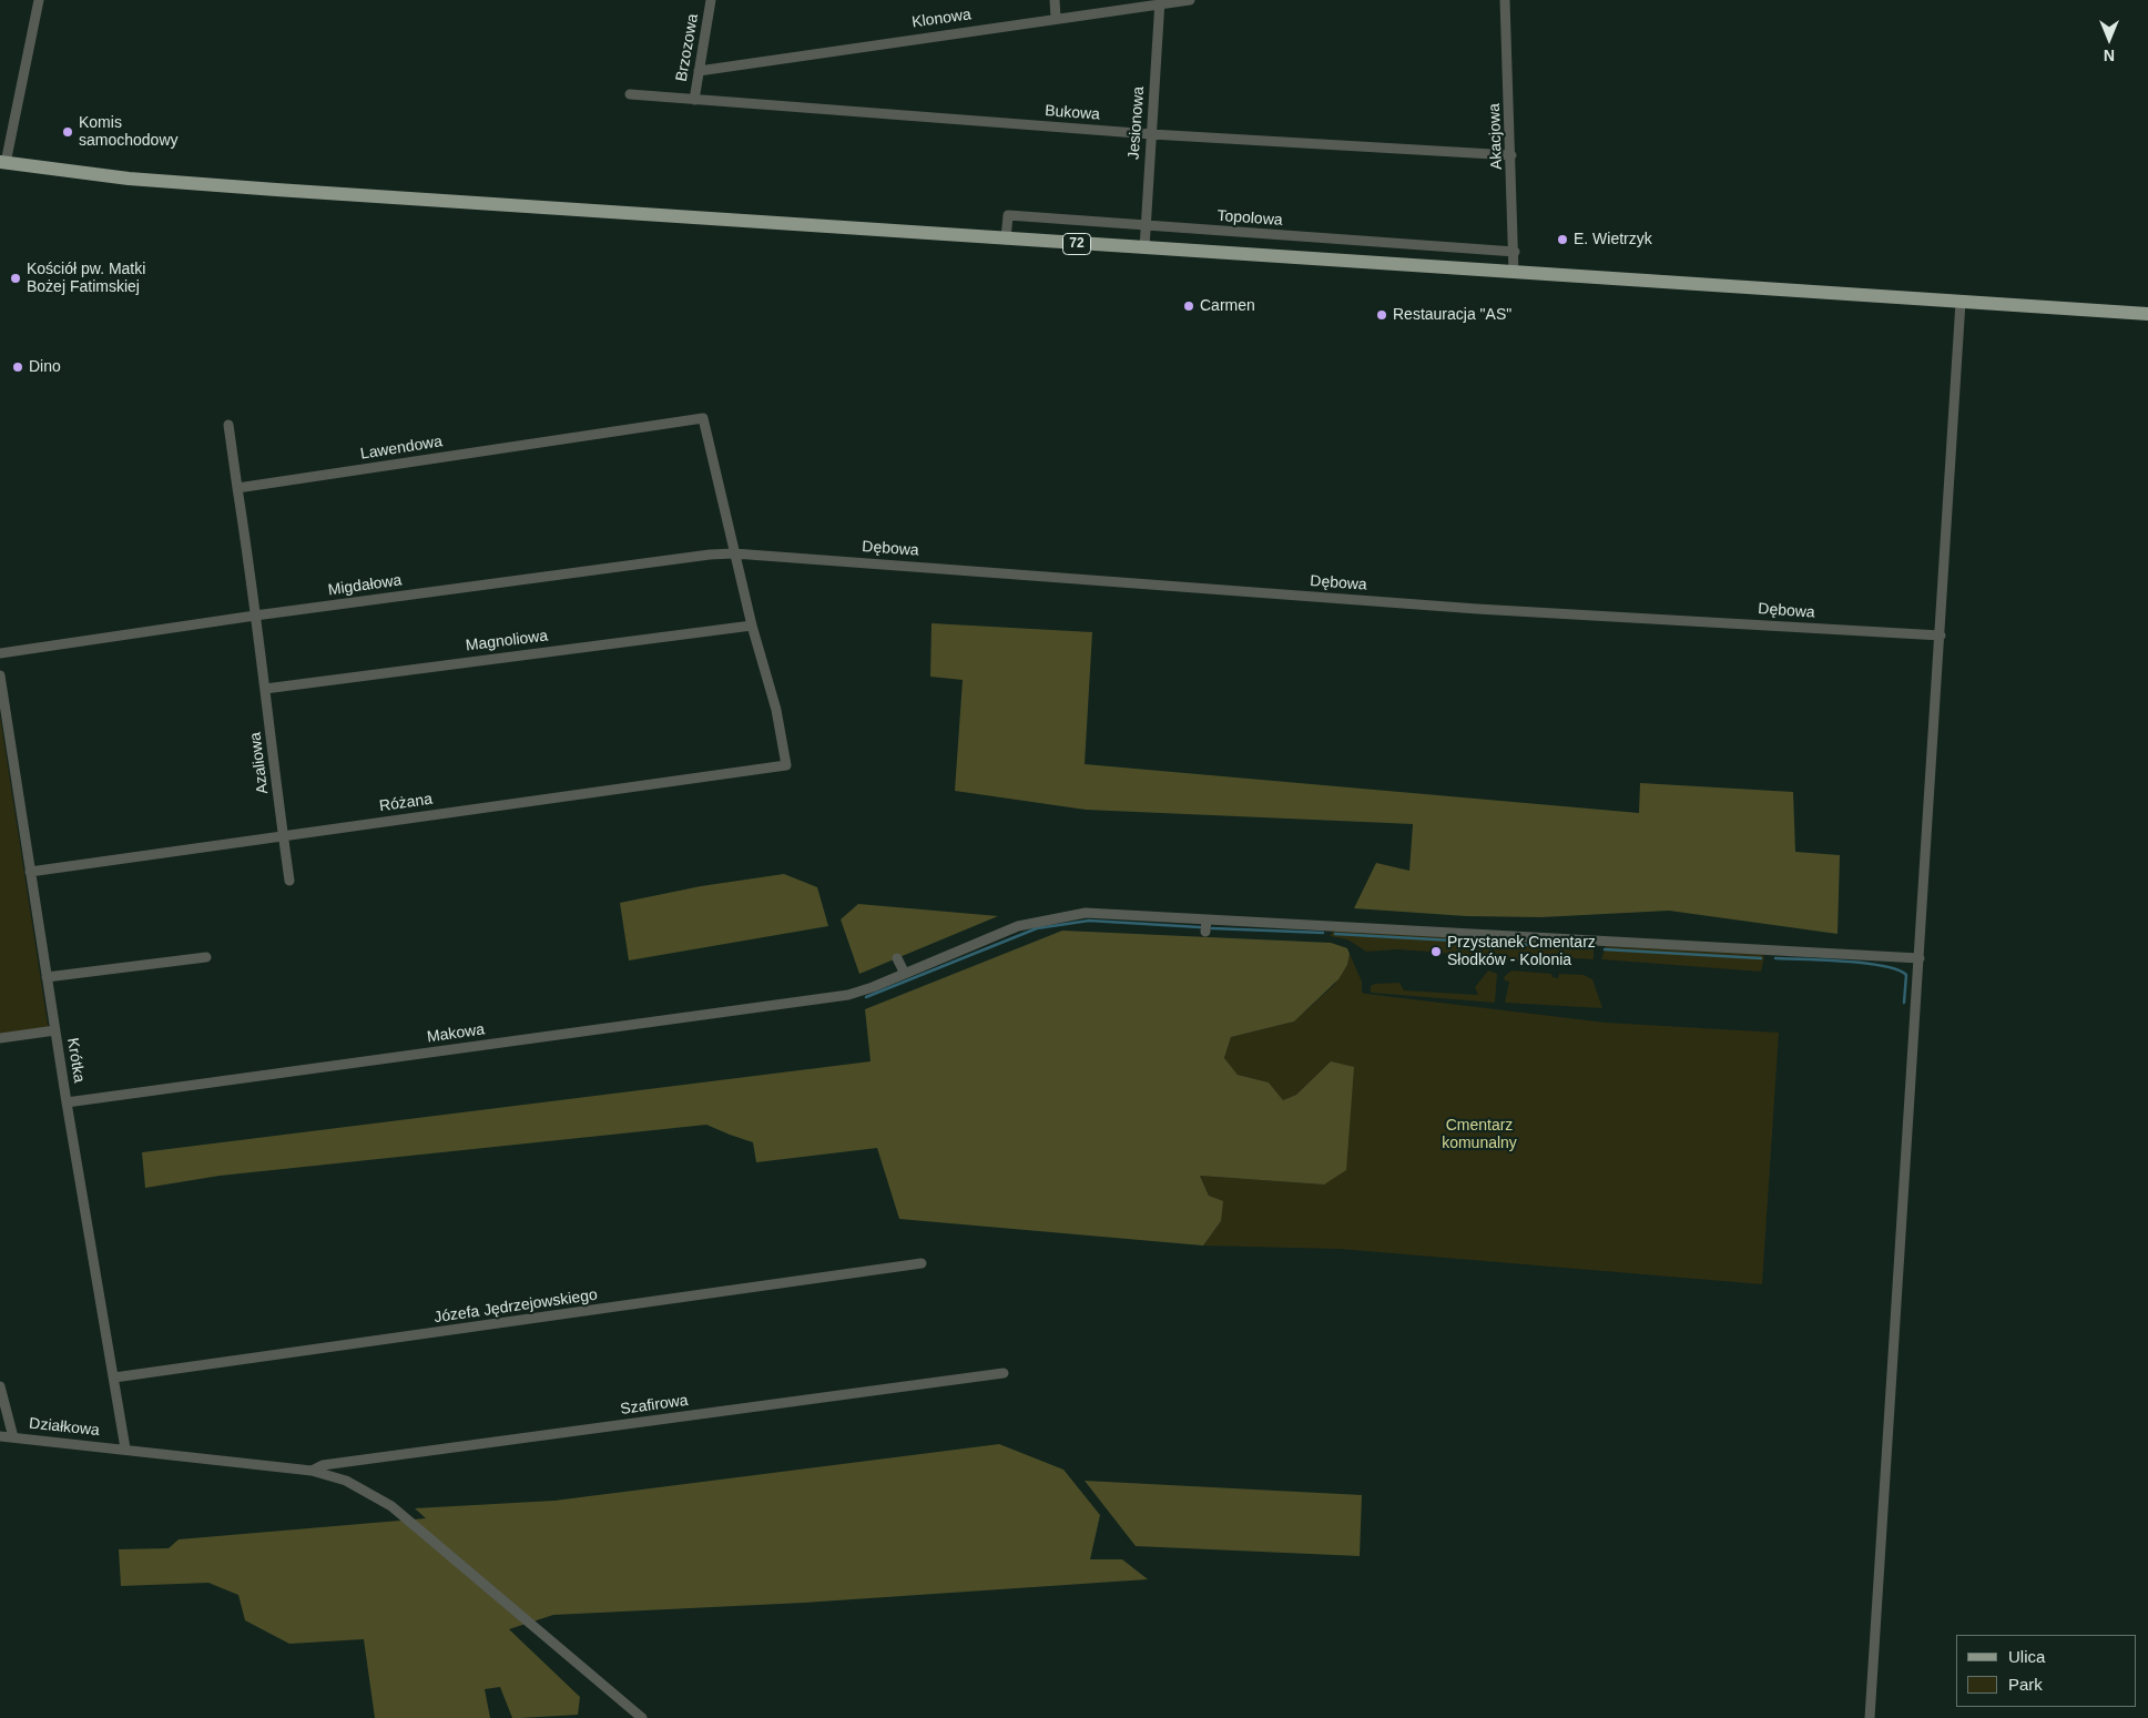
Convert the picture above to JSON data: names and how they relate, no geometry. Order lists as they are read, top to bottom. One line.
{"streets":{"main road":["72"],"street":["Klonowa","Brzozowa","Bukowa","Jesionowa","Akacjowa","Topolowa","Lawendowa","Dębowa","Migdałowa","Magnoliowa","Azaliowa","Różana","Makowa","Krótka","Józefa Jędrzejowskiego","Szafirowa","Działkowa"]},"crossings":[["Klonowa","Brzozowa"],["Klonowa","Jesionowa"],["Brzozowa","Bukowa"],["Bukowa","Jesionowa"],["Bukowa","Akacjowa"],["Jesionowa","Topolowa"],["Jesionowa","72"],["Akacjowa","Topolowa"],["Akacjowa","72"],["Topolowa","72"],["Lawendowa","Dębowa"],["Lawendowa","Migdałowa"],["Dębowa","Migdałowa"],["Migdałowa","Azaliowa"],["Magnoliowa","Azaliowa"],["Magnoliowa","Różana"],["Azaliowa","Różana"],["Różana","Krótka"],["Makowa","Krótka"],["Krótka","Józefa Jędrzejowskiego"],["Krótka","Działkowa"],["Szafirowa","Działkowa"]],"parks":["Cmentarz komunalny"],"places":["Komis samochodowy","E. Wietrzyk","Kościół pw. Matki Bożej Fatimskiej","Carmen","Restauracja \"AS\"","Dino","Przystanek Cmentarz Słodków - Kolonia"],"legend":["Ulica","Park"],"north":"bottom"}
